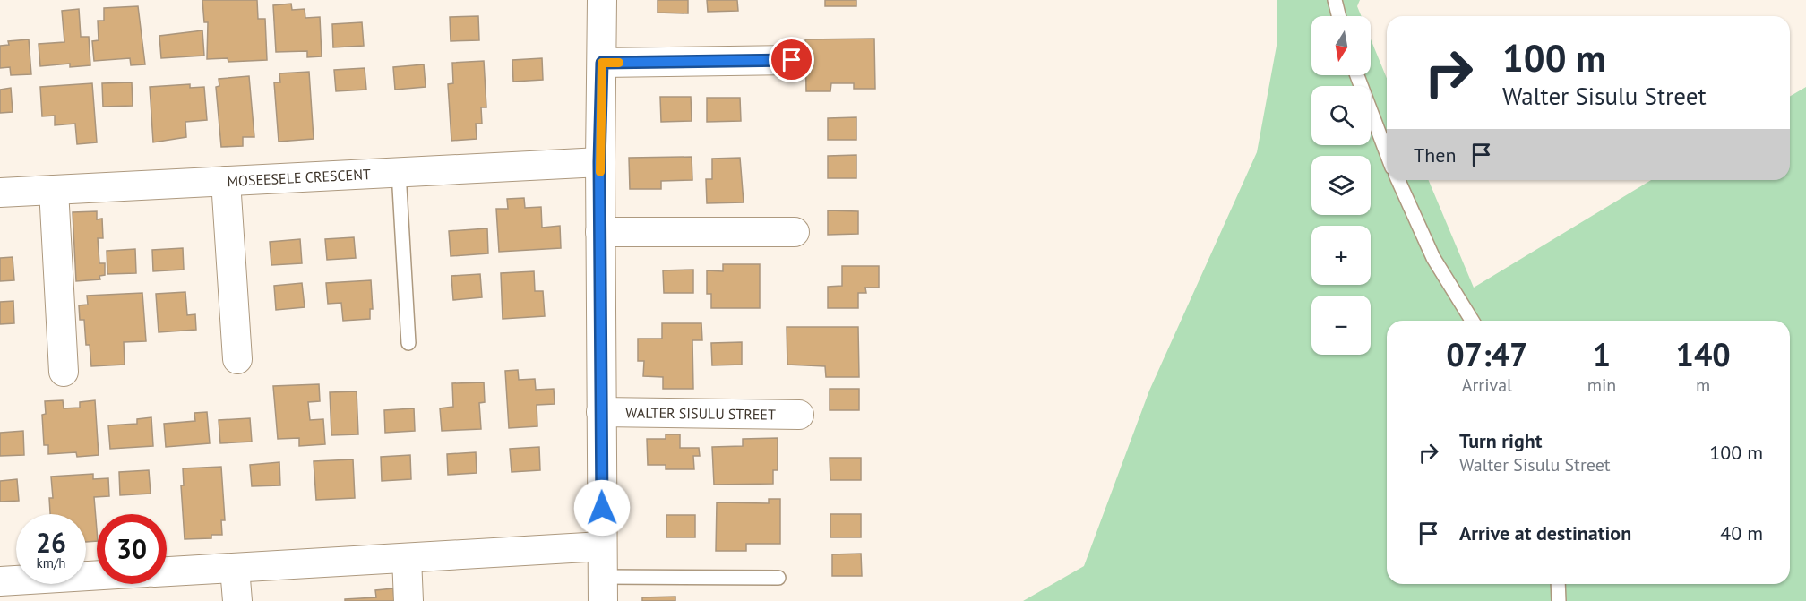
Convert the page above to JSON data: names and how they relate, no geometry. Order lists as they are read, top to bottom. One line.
{"streets":{"street":["MOSEESELE CRESCENT","WALTER SISULU STREET"]},"north":"bottom","page":{"map_buttons":["+","−"],"turn":["100 m","Walter Sisulu Street"],"then":"Then","eta":["07:47","Arrival","1","min","140","m"],"list":[{"name":"Turn right","note":"Walter Sisulu Street","value":"100 m"},{"name":"Arrive at destination","value":"40 m"}],"speed":"26 km/h","limit":"30"}}
